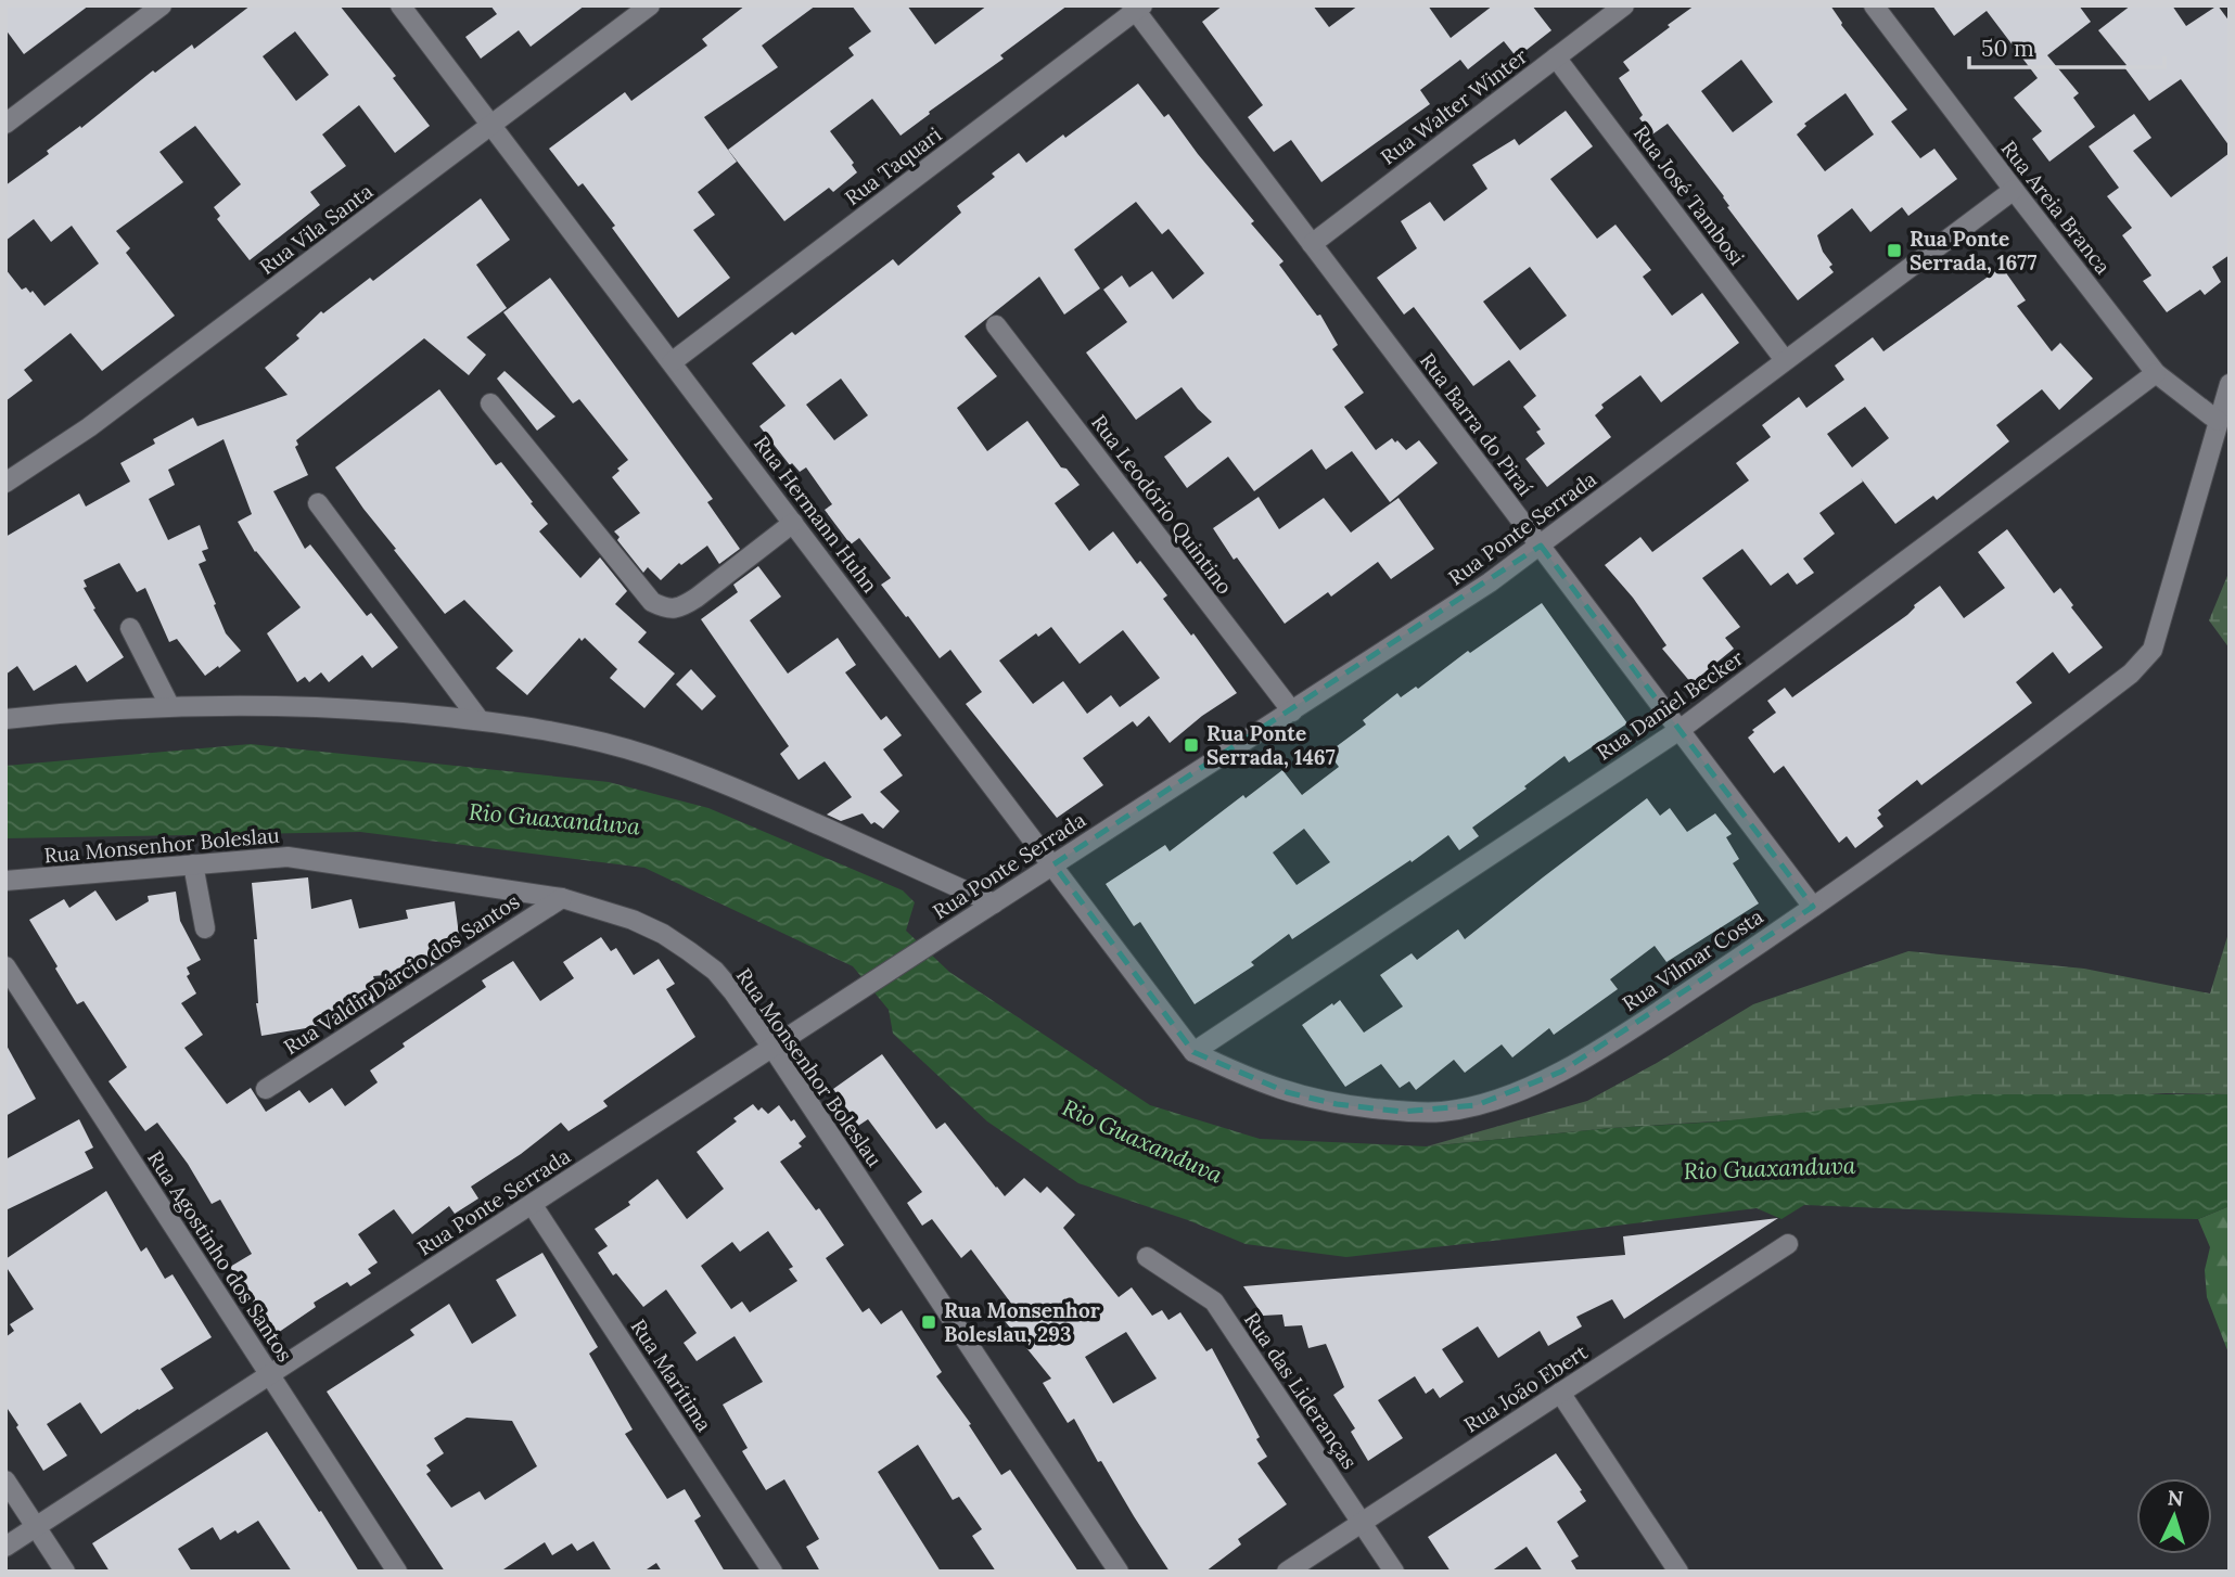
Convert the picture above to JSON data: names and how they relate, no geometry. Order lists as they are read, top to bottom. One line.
{"streets":{"street":["Rua Walter Winter","Rua Taquari","Rua José Tambosi","Rua Areia Branca","Rua Vila Santa","Rua Barra do Piraí","Rua Leodório Quintino","Rua Hermann Huhn","Rua Ponte Serrada","Rua Daniel Becker","Rua Monsenhor Boleslau","Rua Vilmar Costa","Rua Valdir Dárcio dos Santos","Rua Agostinho dos Santos","Rua Marítima","Rua João Ebert","Rua das Lideranças"]},"crossings":[["Rua Walter Winter","Rua José Tambosi"],["Rua Walter Winter","Rua Barra do Piraí"],["Rua Taquari","Rua Barra do Piraí"],["Rua Taquari","Rua Hermann Huhn"],["Rua José Tambosi","Rua Ponte Serrada"],["Rua Areia Branca","Rua Ponte Serrada"],["Rua Areia Branca","Rua Daniel Becker"],["Rua Areia Branca","Rua Vilmar Costa"],["Rua Vila Santa","Rua Hermann Huhn"],["Rua Barra do Piraí","Rua Ponte Serrada"],["Rua Barra do Piraí","Rua Daniel Becker"],["Rua Barra do Piraí","Rua Vilmar Costa"],["Rua Leodório Quintino","Rua Ponte Serrada"],["Rua Hermann Huhn","Rua Ponte Serrada"],["Rua Hermann Huhn","Rua Daniel Becker"],["Rua Hermann Huhn","Rua Vilmar Costa"],["Rua Ponte Serrada","Rua Monsenhor Boleslau"],["Rua Ponte Serrada","Rua Agostinho dos Santos"],["Rua Ponte Serrada","Rua Marítima"],["Rua Daniel Becker","Rua Vilmar Costa"],["Rua Monsenhor Boleslau","Rua Valdir Dárcio dos Santos"],["Rua João Ebert","Rua das Lideranças"]],"water":["Rio Guaxanduva"],"places":{"transit":["Rua Ponte Serrada, 1677","Rua Ponte Serrada, 1467","Rua Monsenhor Boleslau, 293"]},"scale_bar":"50 m","north":"top"}
